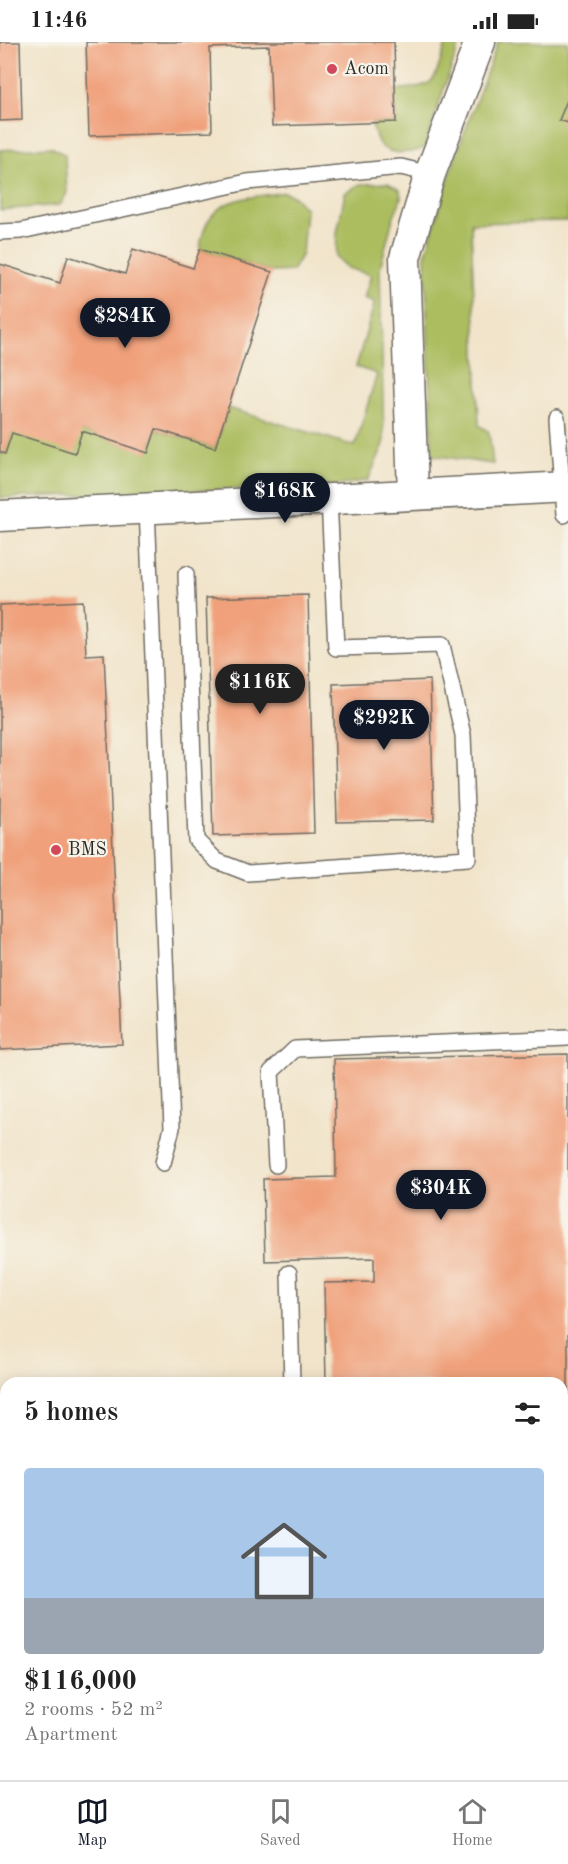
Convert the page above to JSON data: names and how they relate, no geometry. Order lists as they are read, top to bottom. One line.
{"places":["Acom","BMS"],"page":{"status":"11:46","price":["$284K","$168K","$116K","$292K","$304K"],"heading":"5 homes","list":[{"name":"$116,000","note":"2 rooms · 52 m² · Apartment"}],"tabs":["Map","Saved","Home"]}}
